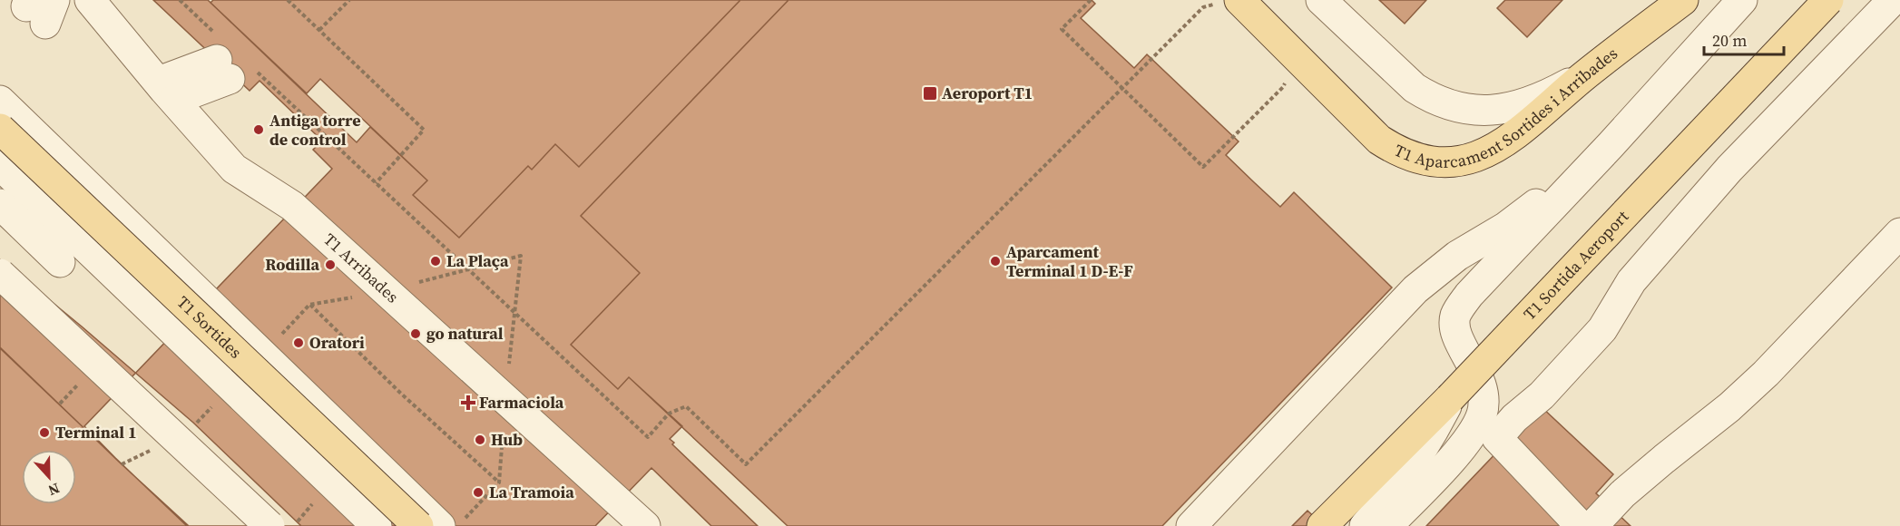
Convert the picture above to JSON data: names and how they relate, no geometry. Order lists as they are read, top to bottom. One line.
{"streets":{"main road":["T1 Aparcament Sortides i Arribades","T1 Sortida Aeroport","T1 Sortides"],"lane":["T1 Arribades"]},"places":{"transit":["Aeroport T1"],"other":["Antiga torre de control","La Plaça","Aparcament Terminal 1 D-E-F","Rodilla","go natural","Oratori","Terminal 1","Hub","La Tramoia"],"health":["Farmaciola"]},"scale_bar":"20 m","north":"bottom"}
